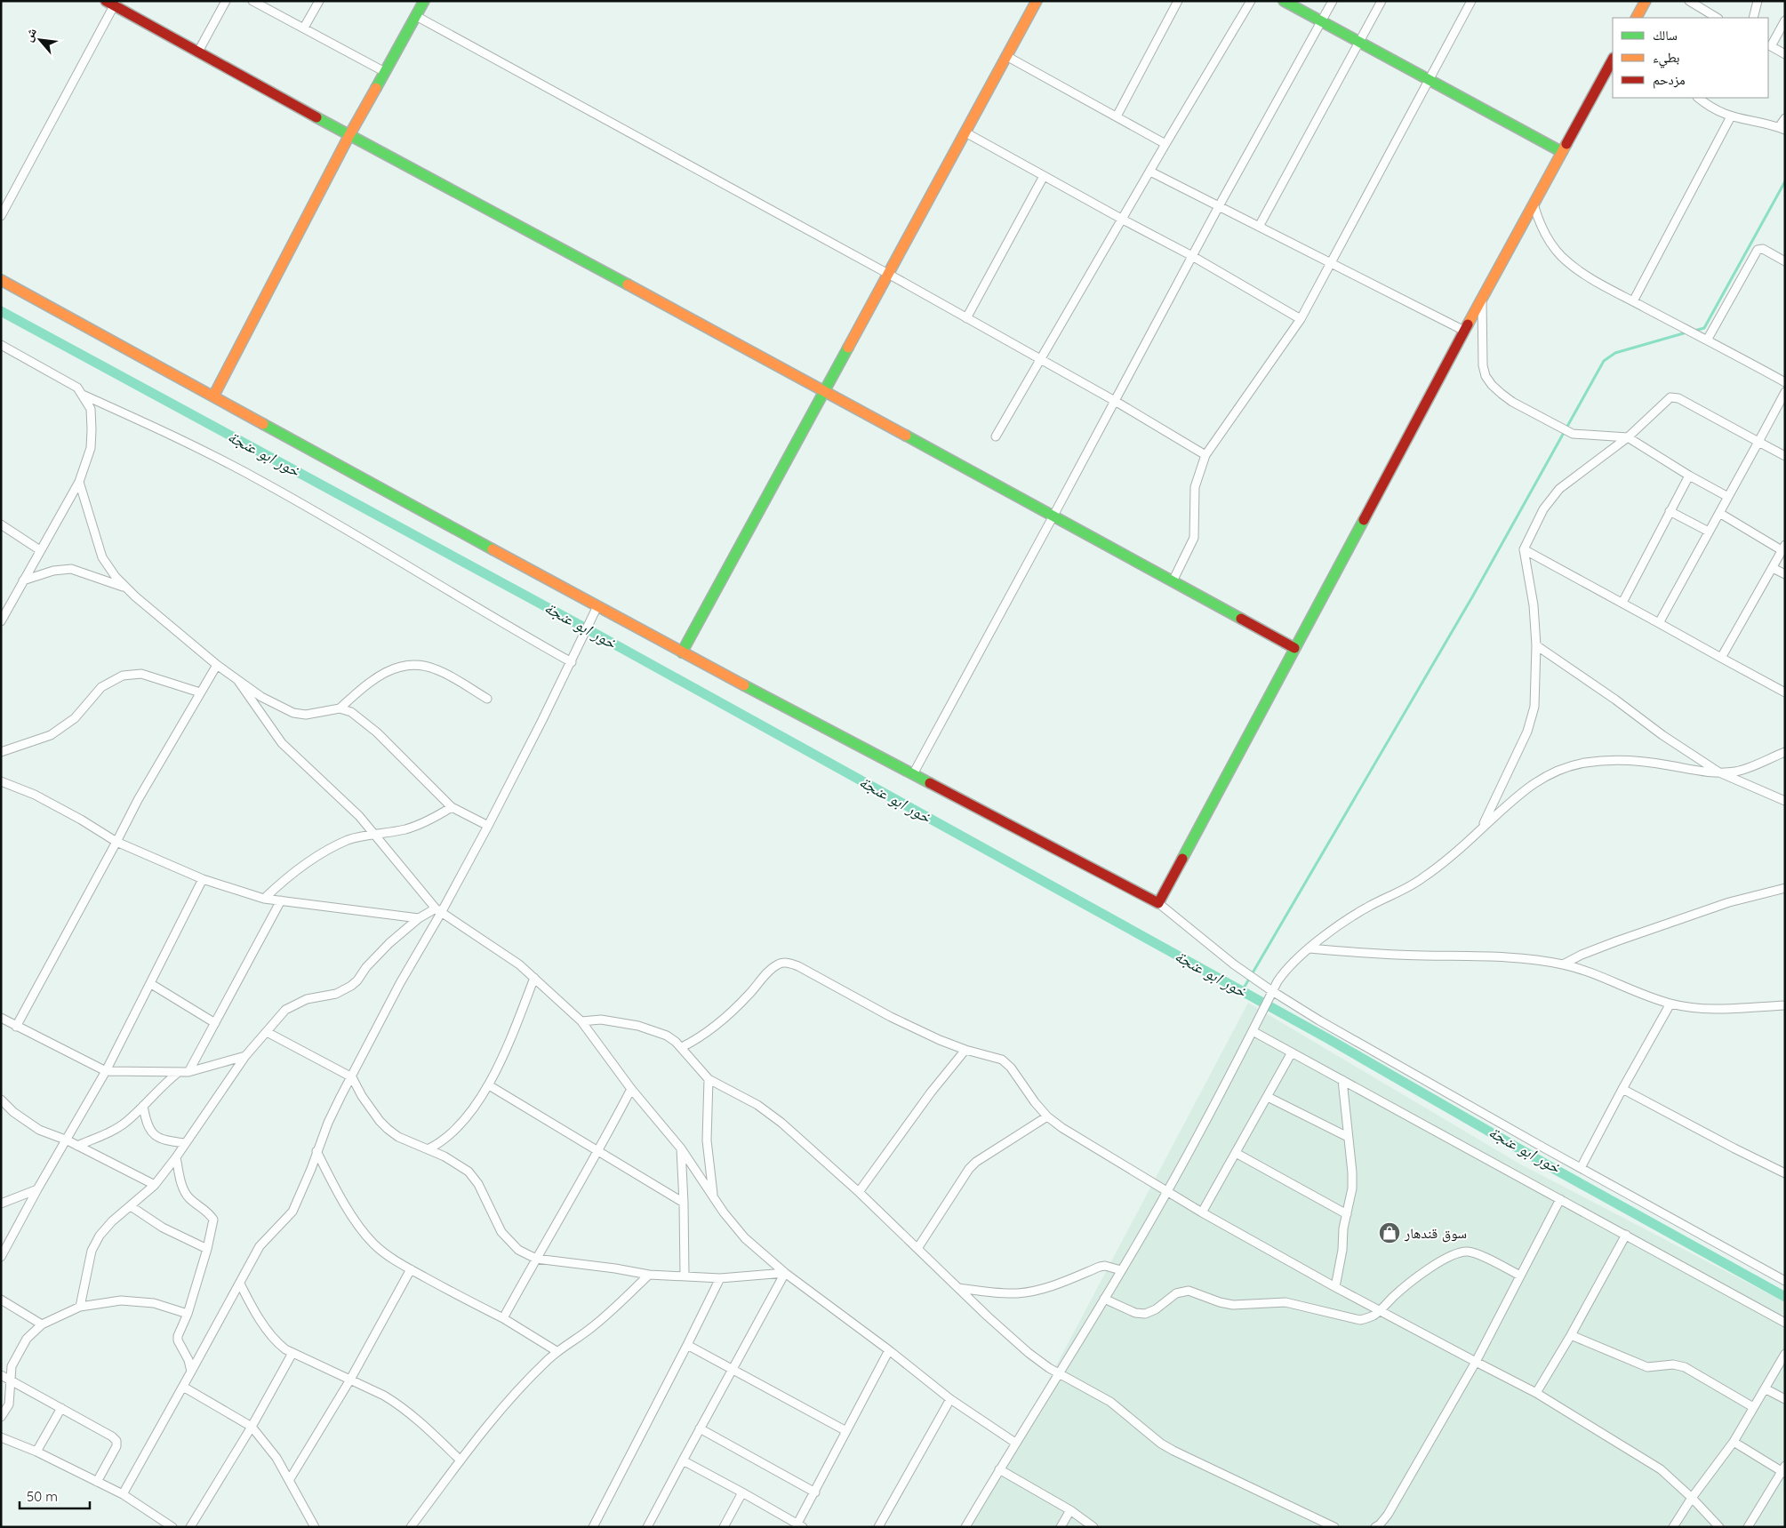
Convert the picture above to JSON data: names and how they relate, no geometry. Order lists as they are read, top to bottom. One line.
{"water":["خور ابو عنجة"],"places":{"shop":["سوق قندهار"]},"legend":["سالك","بطيء","مزدحم"],"scale_bar":"50 m","north":"top left"}
